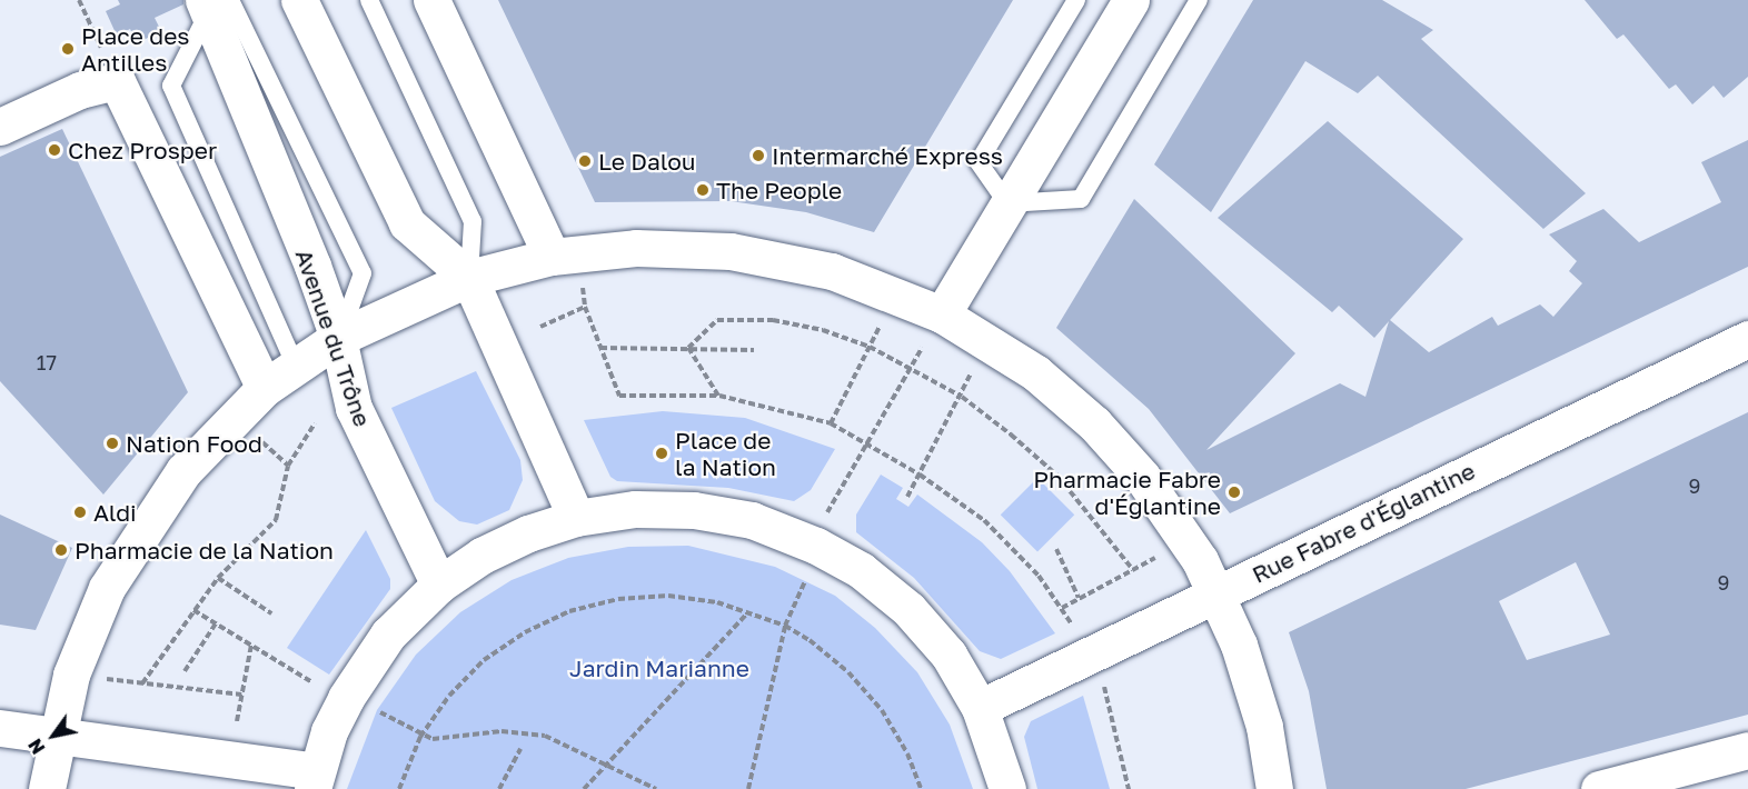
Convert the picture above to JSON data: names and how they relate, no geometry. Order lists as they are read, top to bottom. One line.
{"streets":{"street":["Avenue du Trône","Rue Fabre d'Églantine"]},"parks":["Jardin Marianne"],"places":["Place des Antilles","Chez Prosper","Intermarché Express","Le Dalou","The People","Nation Food","Place de la Nation","Pharmacie Fabre d'Églantine","Aldi","Pharmacie de la Nation"],"house_numbers":["17","9","9"],"north":"bottom left"}
